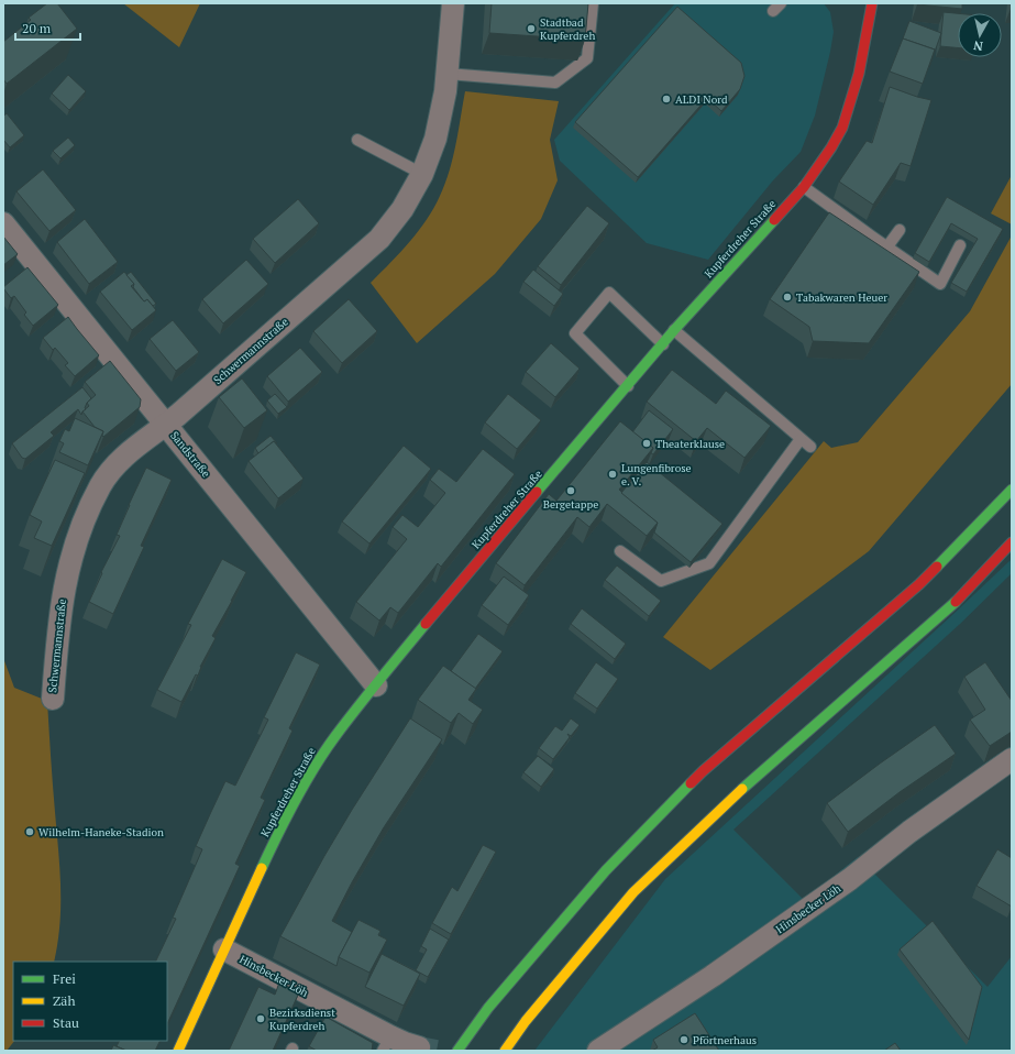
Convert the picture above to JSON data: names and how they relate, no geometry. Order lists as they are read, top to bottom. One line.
{"streets":{"main road":["Kupferdreher Straße"],"street":["Schwermannstraße","Sandstraße","Hinsbecker Löh"]},"crossings":[["Kupferdreher Straße","Sandstraße"],["Kupferdreher Straße","Hinsbecker Löh"],["Schwermannstraße","Sandstraße"]],"places":["Stadtbad Kupferdreh","ALDI Nord","Tabakwaren Heuer","Theaterklause","Lungenfibrose e. V.","Bergetappe","Wilhelm-Haneke-Stadion","Bezirksdienst Kupferdreh","Pförtnerhaus"],"legend":["Frei","Zäh","Stau"],"scale_bar":"20 m","north":"bottom"}
